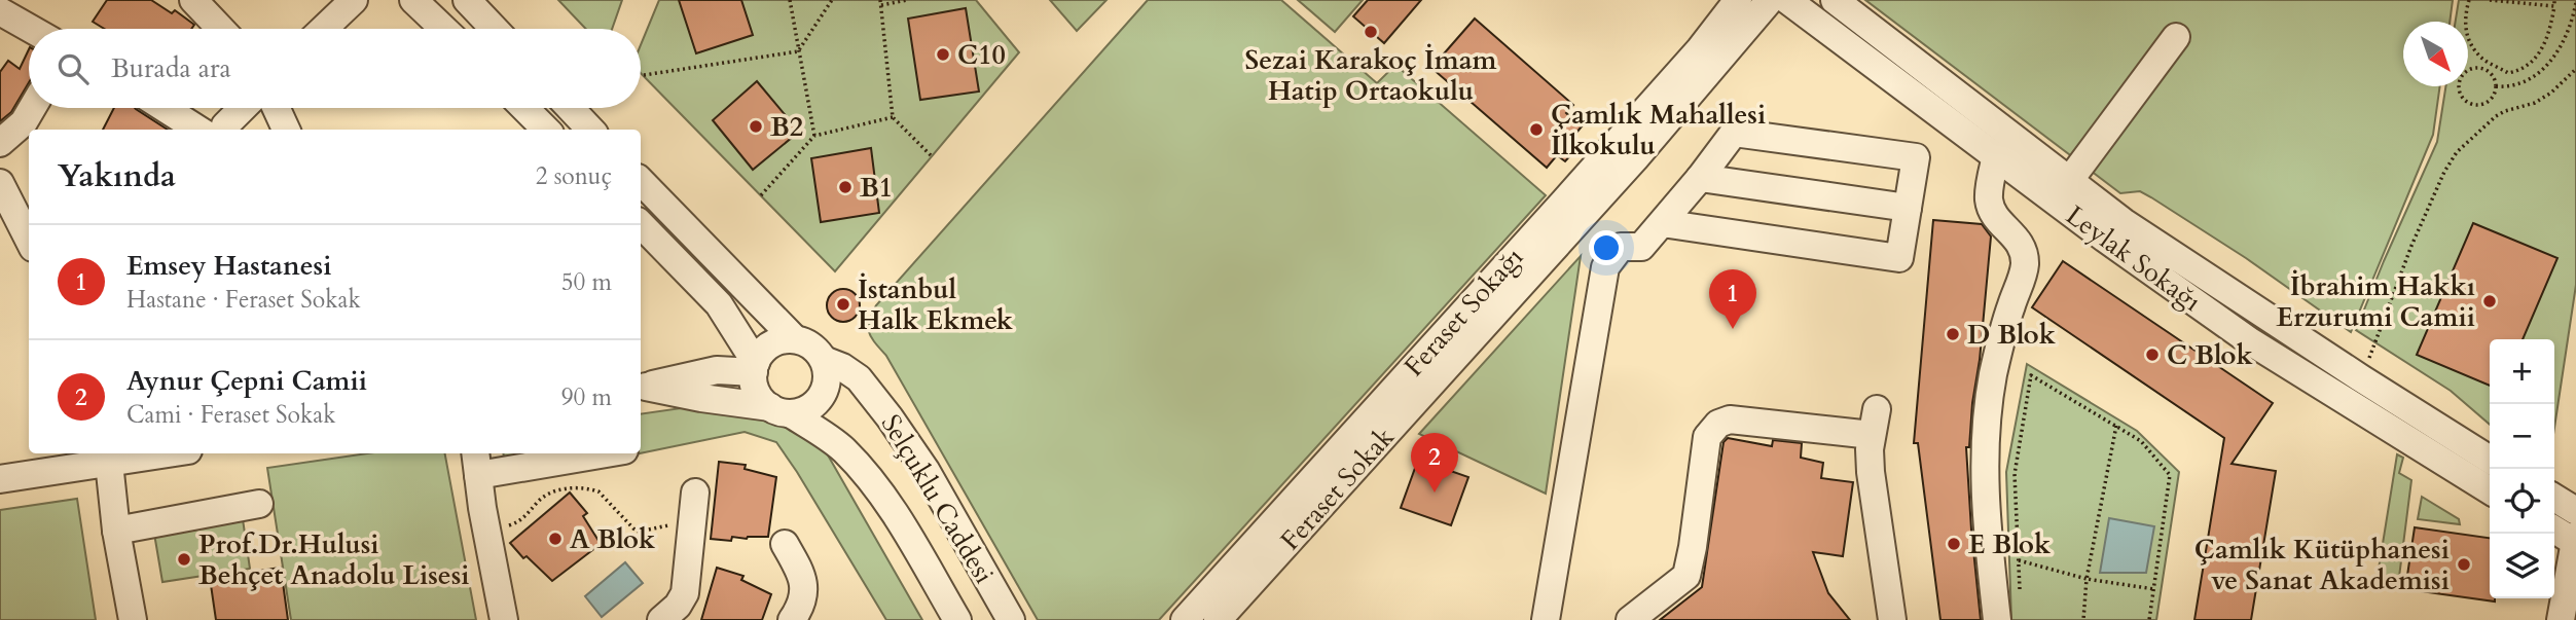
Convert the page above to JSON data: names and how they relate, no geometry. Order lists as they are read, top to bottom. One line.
{"streets":{"street":["Leylak Sokağı","Feraset Sokağı","Feraset Sokak","Selçuklu Caddesi"]},"places":["Sezai Karakoç İmam Hatip Ortaokulu","C10","B2","Çamlık Mahallesi İlkokulu","B1","İbrahim Hakkı Erzurumi Camii","İstanbul Halk Ekmek","D Blok","C Blok","A Blok","E Blok","Prof.Dr.Hulusi Behçet Anadolu Lisesi","Çamlık Kütüphanesi ve Sanat Akademisi"],"north":"bottom right","page":{"search":"Burada ara","heading":["Yakında","2 sonuç"],"list":[{"mark":"1","name":"Emsey Hastanesi","note":"Hastane · Feraset Sokak","value":"50 m"},{"mark":"2","name":"Aynur Çepni Camii","note":"Cami · Feraset Sokak","value":"90 m"}],"pins":["1","2"],"map_buttons":["+","−"]}}
